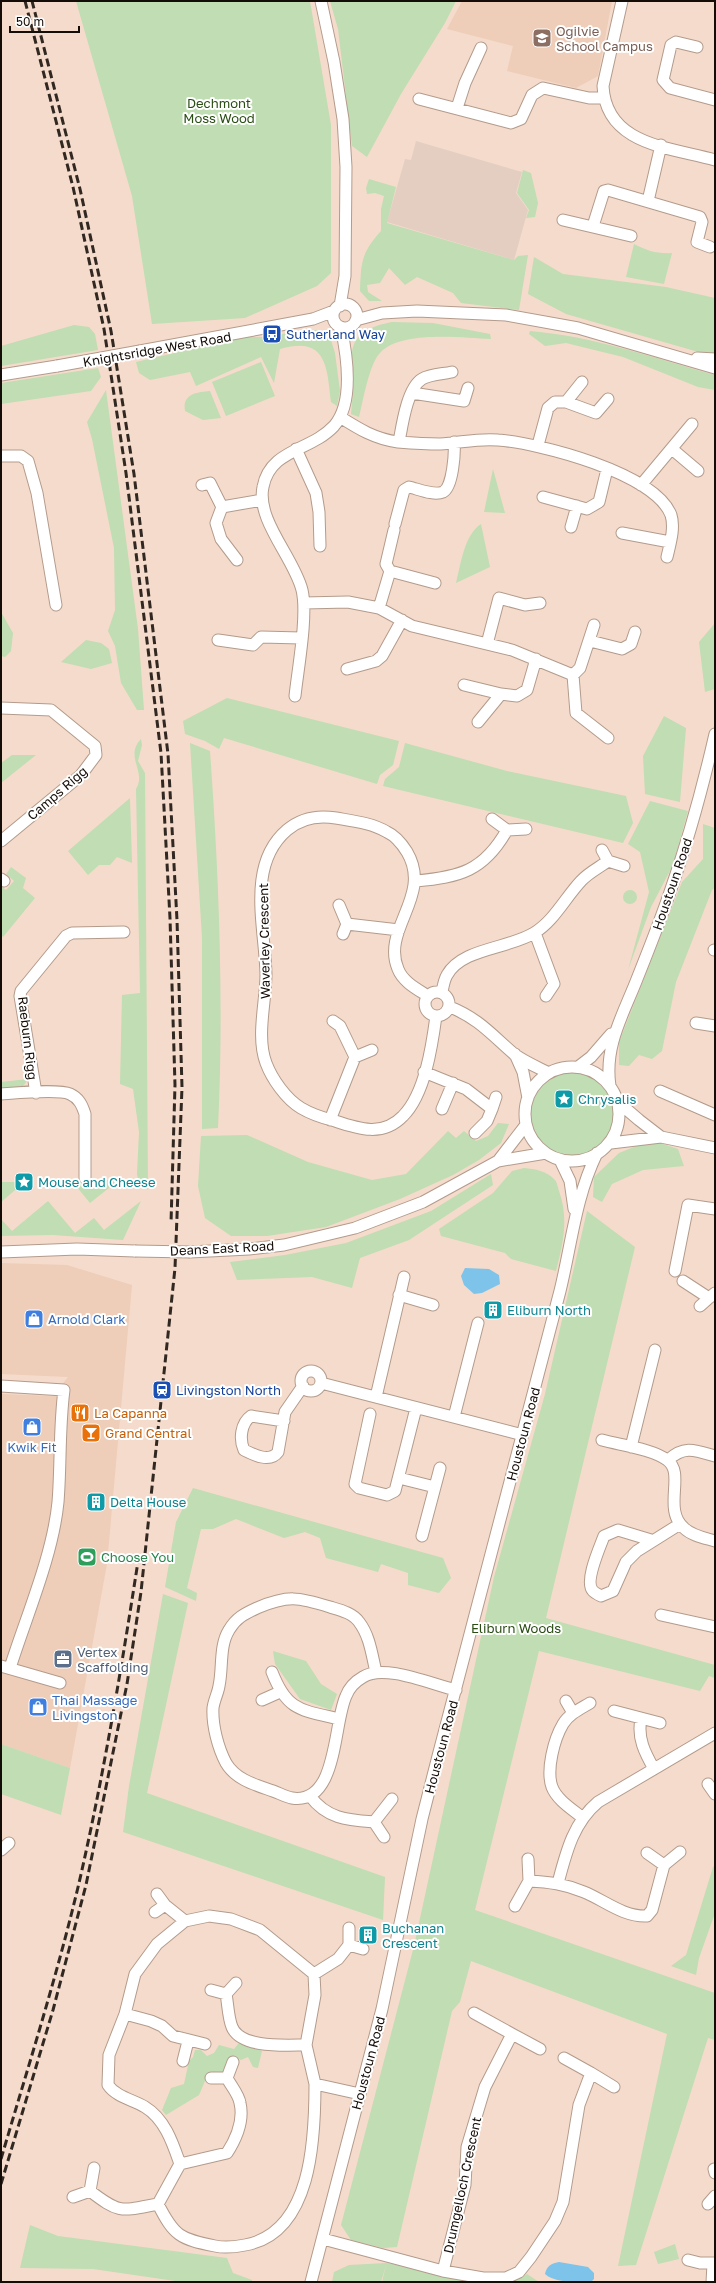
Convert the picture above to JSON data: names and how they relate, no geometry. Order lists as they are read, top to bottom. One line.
{"streets":{"street":["Knightsridge West Road","Camps Rigg","Houstoun Road","Waverley Crescent","Raeburn Rigg","Deans East Road","Drumgelloch Crescent"]},"crossings":[["Houstoun Road","Deans East Road"],["Houstoun Road","Drumgelloch Crescent"]],"parks":["Dechmont Moss Wood","Eliburn Woods"],"places":{"school or university":["Ogilvie School Campus"],"bus stop":["Sutherland Way"],"place":["Chrysalis","Mouse and Cheese"],"building":["Eliburn North","Delta House","Buchanan Crescent"],"shop":["Arnold Clark","Kwik Fit","Thai Massage Livingston"],"station":["Livingston North"],"restaurant":["La Capanna"],"bar":["Grand Central"],"sports":["Choose You"],"office":["Vertex Scaffolding"]},"scale_bar":"50 m"}
